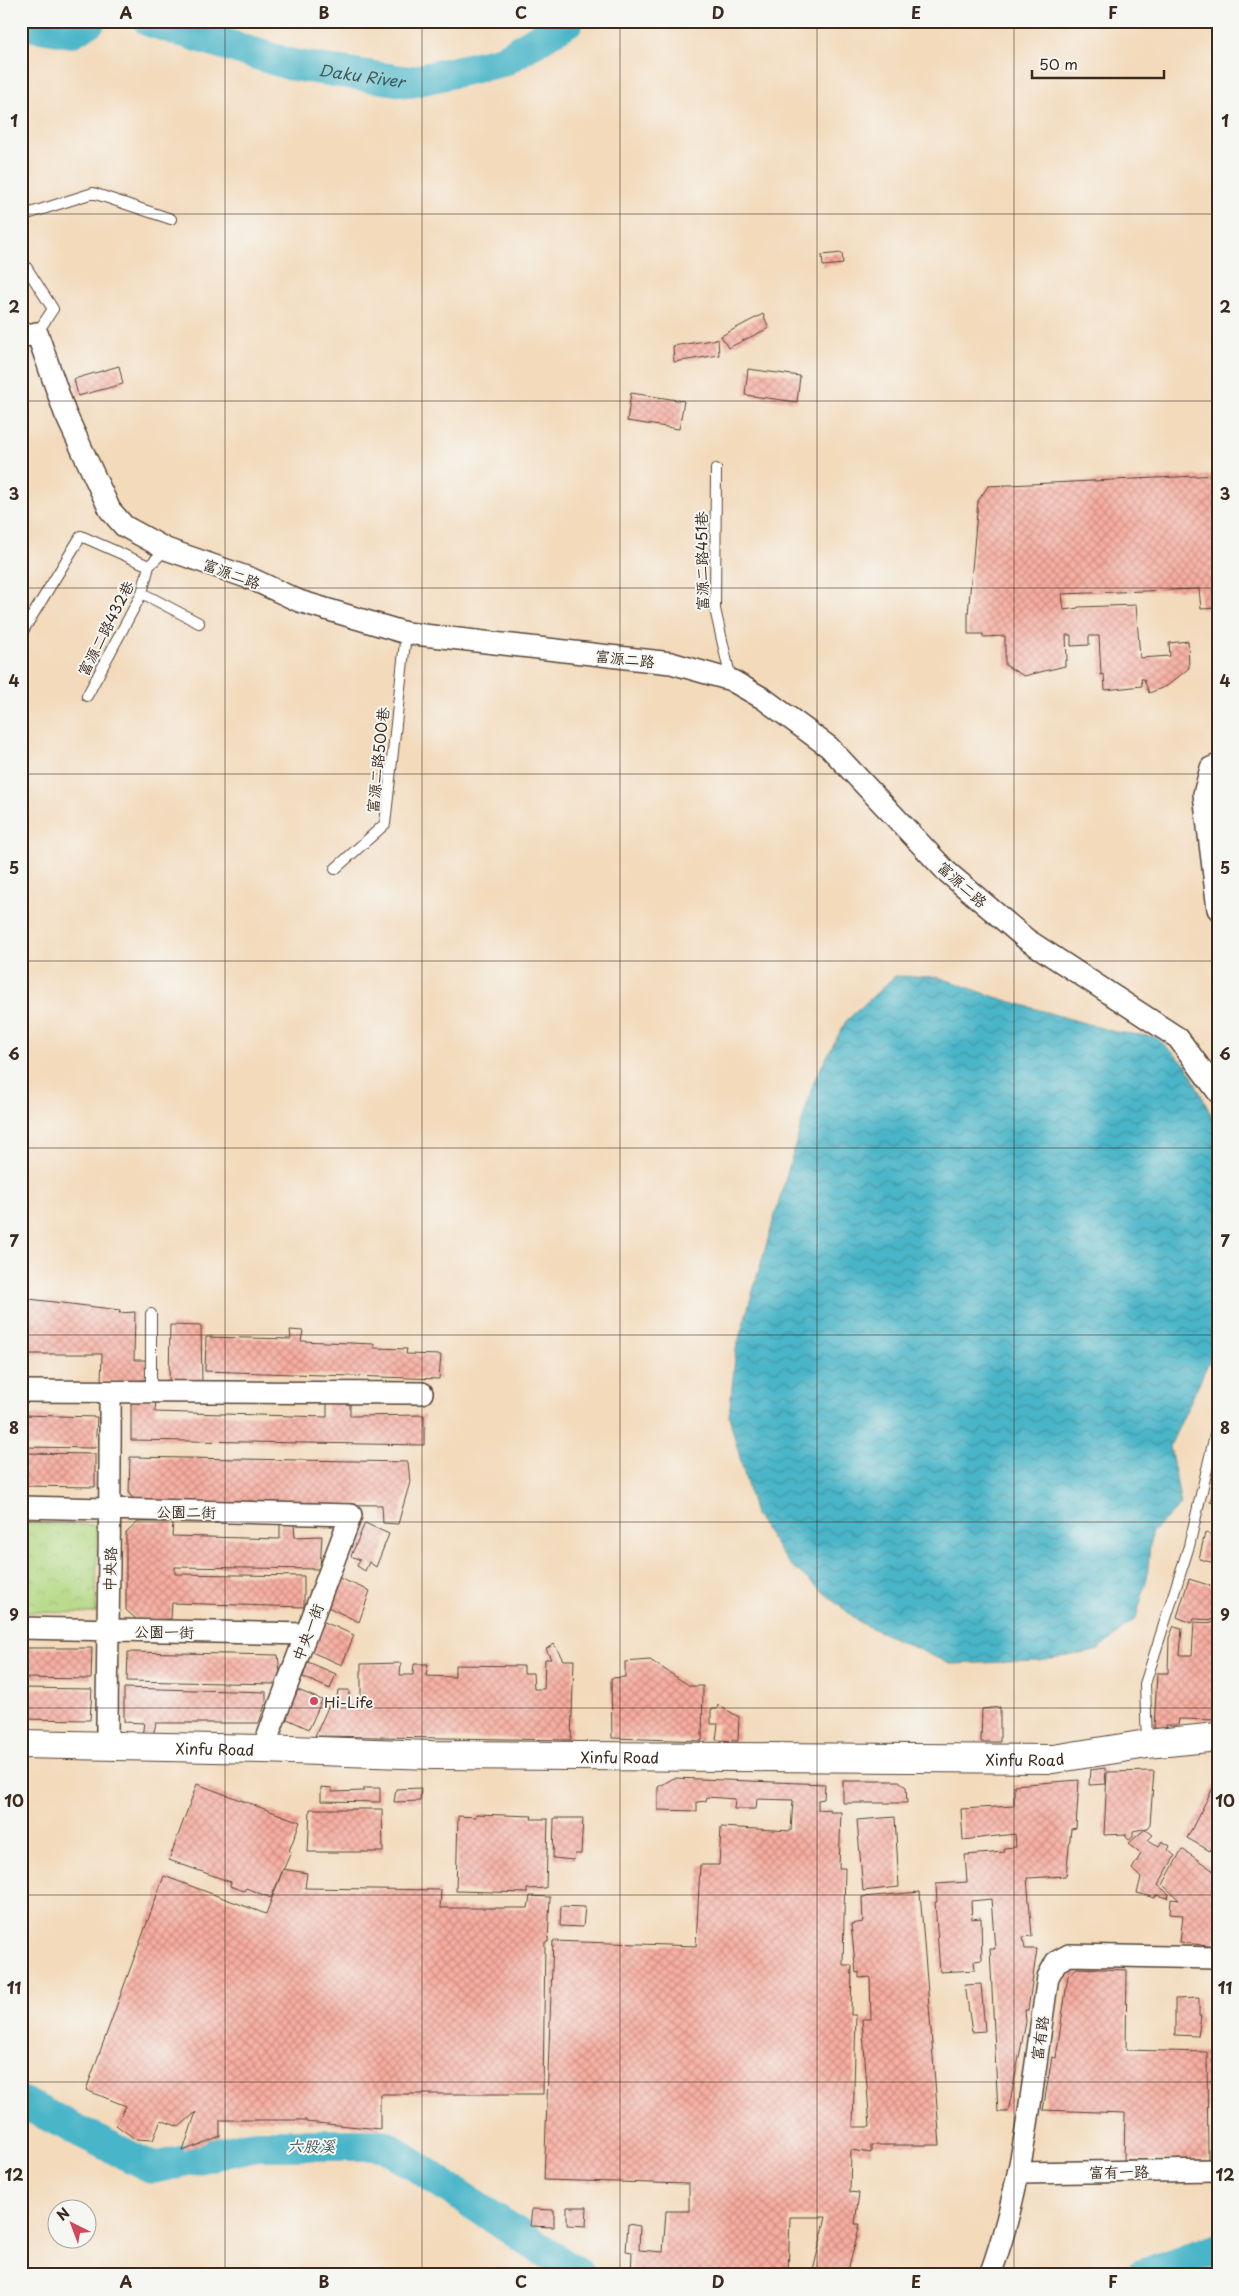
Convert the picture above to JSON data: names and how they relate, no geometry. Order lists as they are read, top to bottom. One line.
{"streets":{"street":["富源二路","公園二街","中央路","公園一街","中央一街","Xinfu Road","富有路","富有一路"],"lane":["富源二路451巷","富源二路432巷","富源二路500巷"]},"crossings":[["富源二路451巷","富源二路"],["富源二路","富源二路500巷"],["公園二街","中央路"],["公園二街","中央一街"],["中央路","公園一街"],["中央路","Xinfu Road"],["公園一街","中央一街"],["中央一街","Xinfu Road"],["富有路","富有一路"]],"water":["Daku River","六股溪"],"places":["Hi-Life"],"scale_bar":"50 m","north":"top left","grid":{"columns":["A","B","C","D","E","F"],"rows":["1","2","3","4","5","6","7","8","9","10","11","12"]}}
